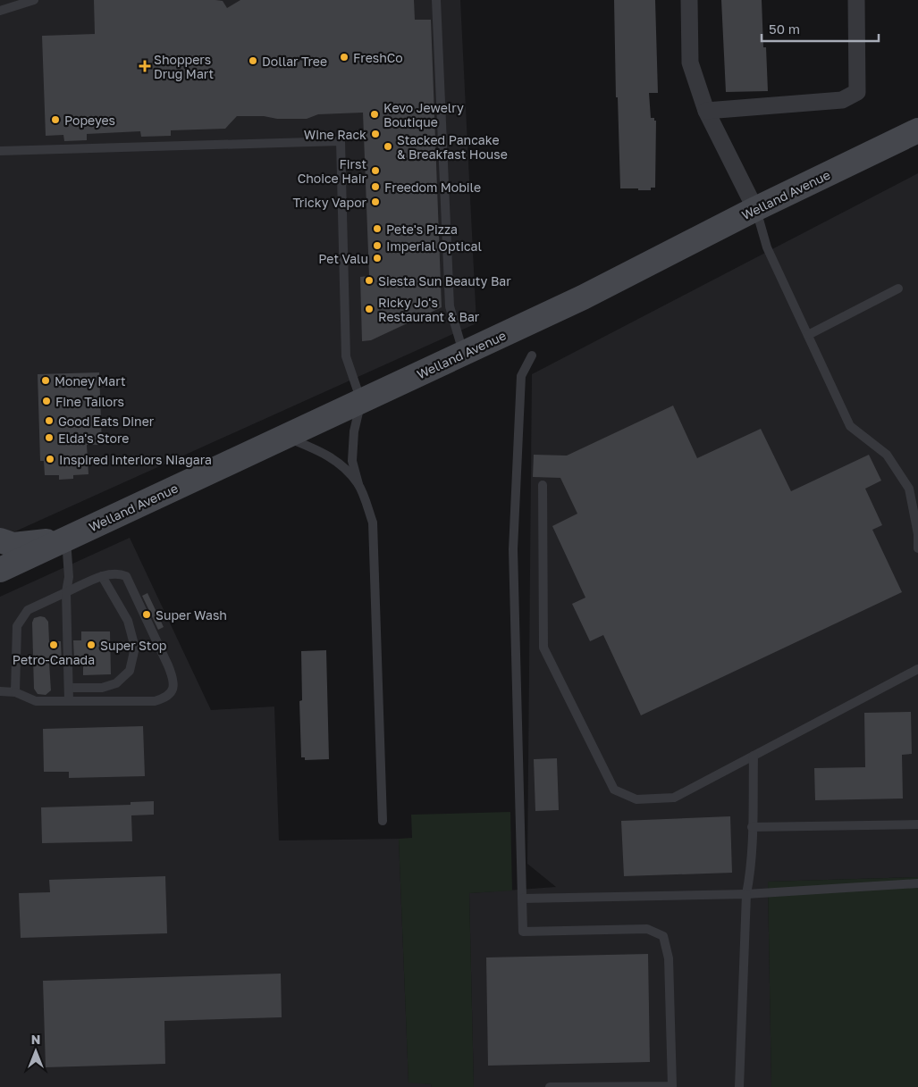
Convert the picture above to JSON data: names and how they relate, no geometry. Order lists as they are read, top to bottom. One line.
{"streets":{"street":["Welland Avenue"]},"places":{"other":["FreshCo","Dollar Tree","Kevo Jewelry Boutique","Popeyes","Wine Rack","Stacked Pancake & Breakfast House","First Choice Hair","Freedom Mobile","Tricky Vapor","Pete's Pizza","Imperial Optical","Pet Valu","Siesta Sun Beauty Bar","Ricky Jo's Restaurant & Bar","Money Mart","Fine Tailors","Good Eats Diner","Elda's Store","Inspired Interiors Niagara","Super Wash","Petro-Canada","Super Stop"],"health":["Shoppers Drug Mart"]},"scale_bar":"50 m","north":"top"}
